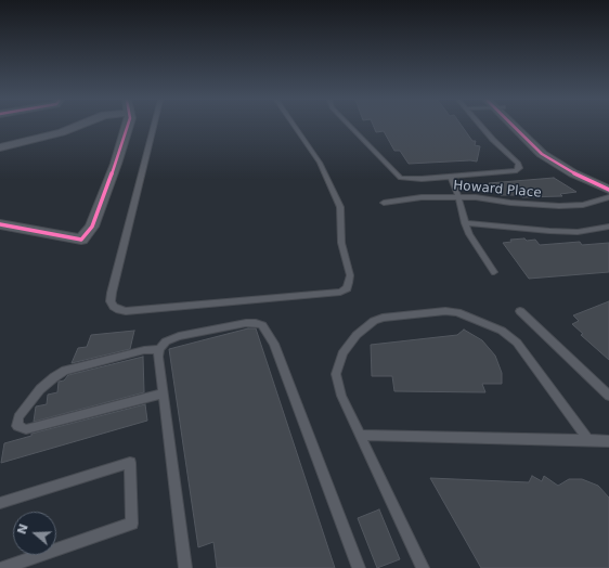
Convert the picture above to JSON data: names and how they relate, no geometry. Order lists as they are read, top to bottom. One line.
{"streets":{"lane":["Howard Place"]},"north":"left"}
